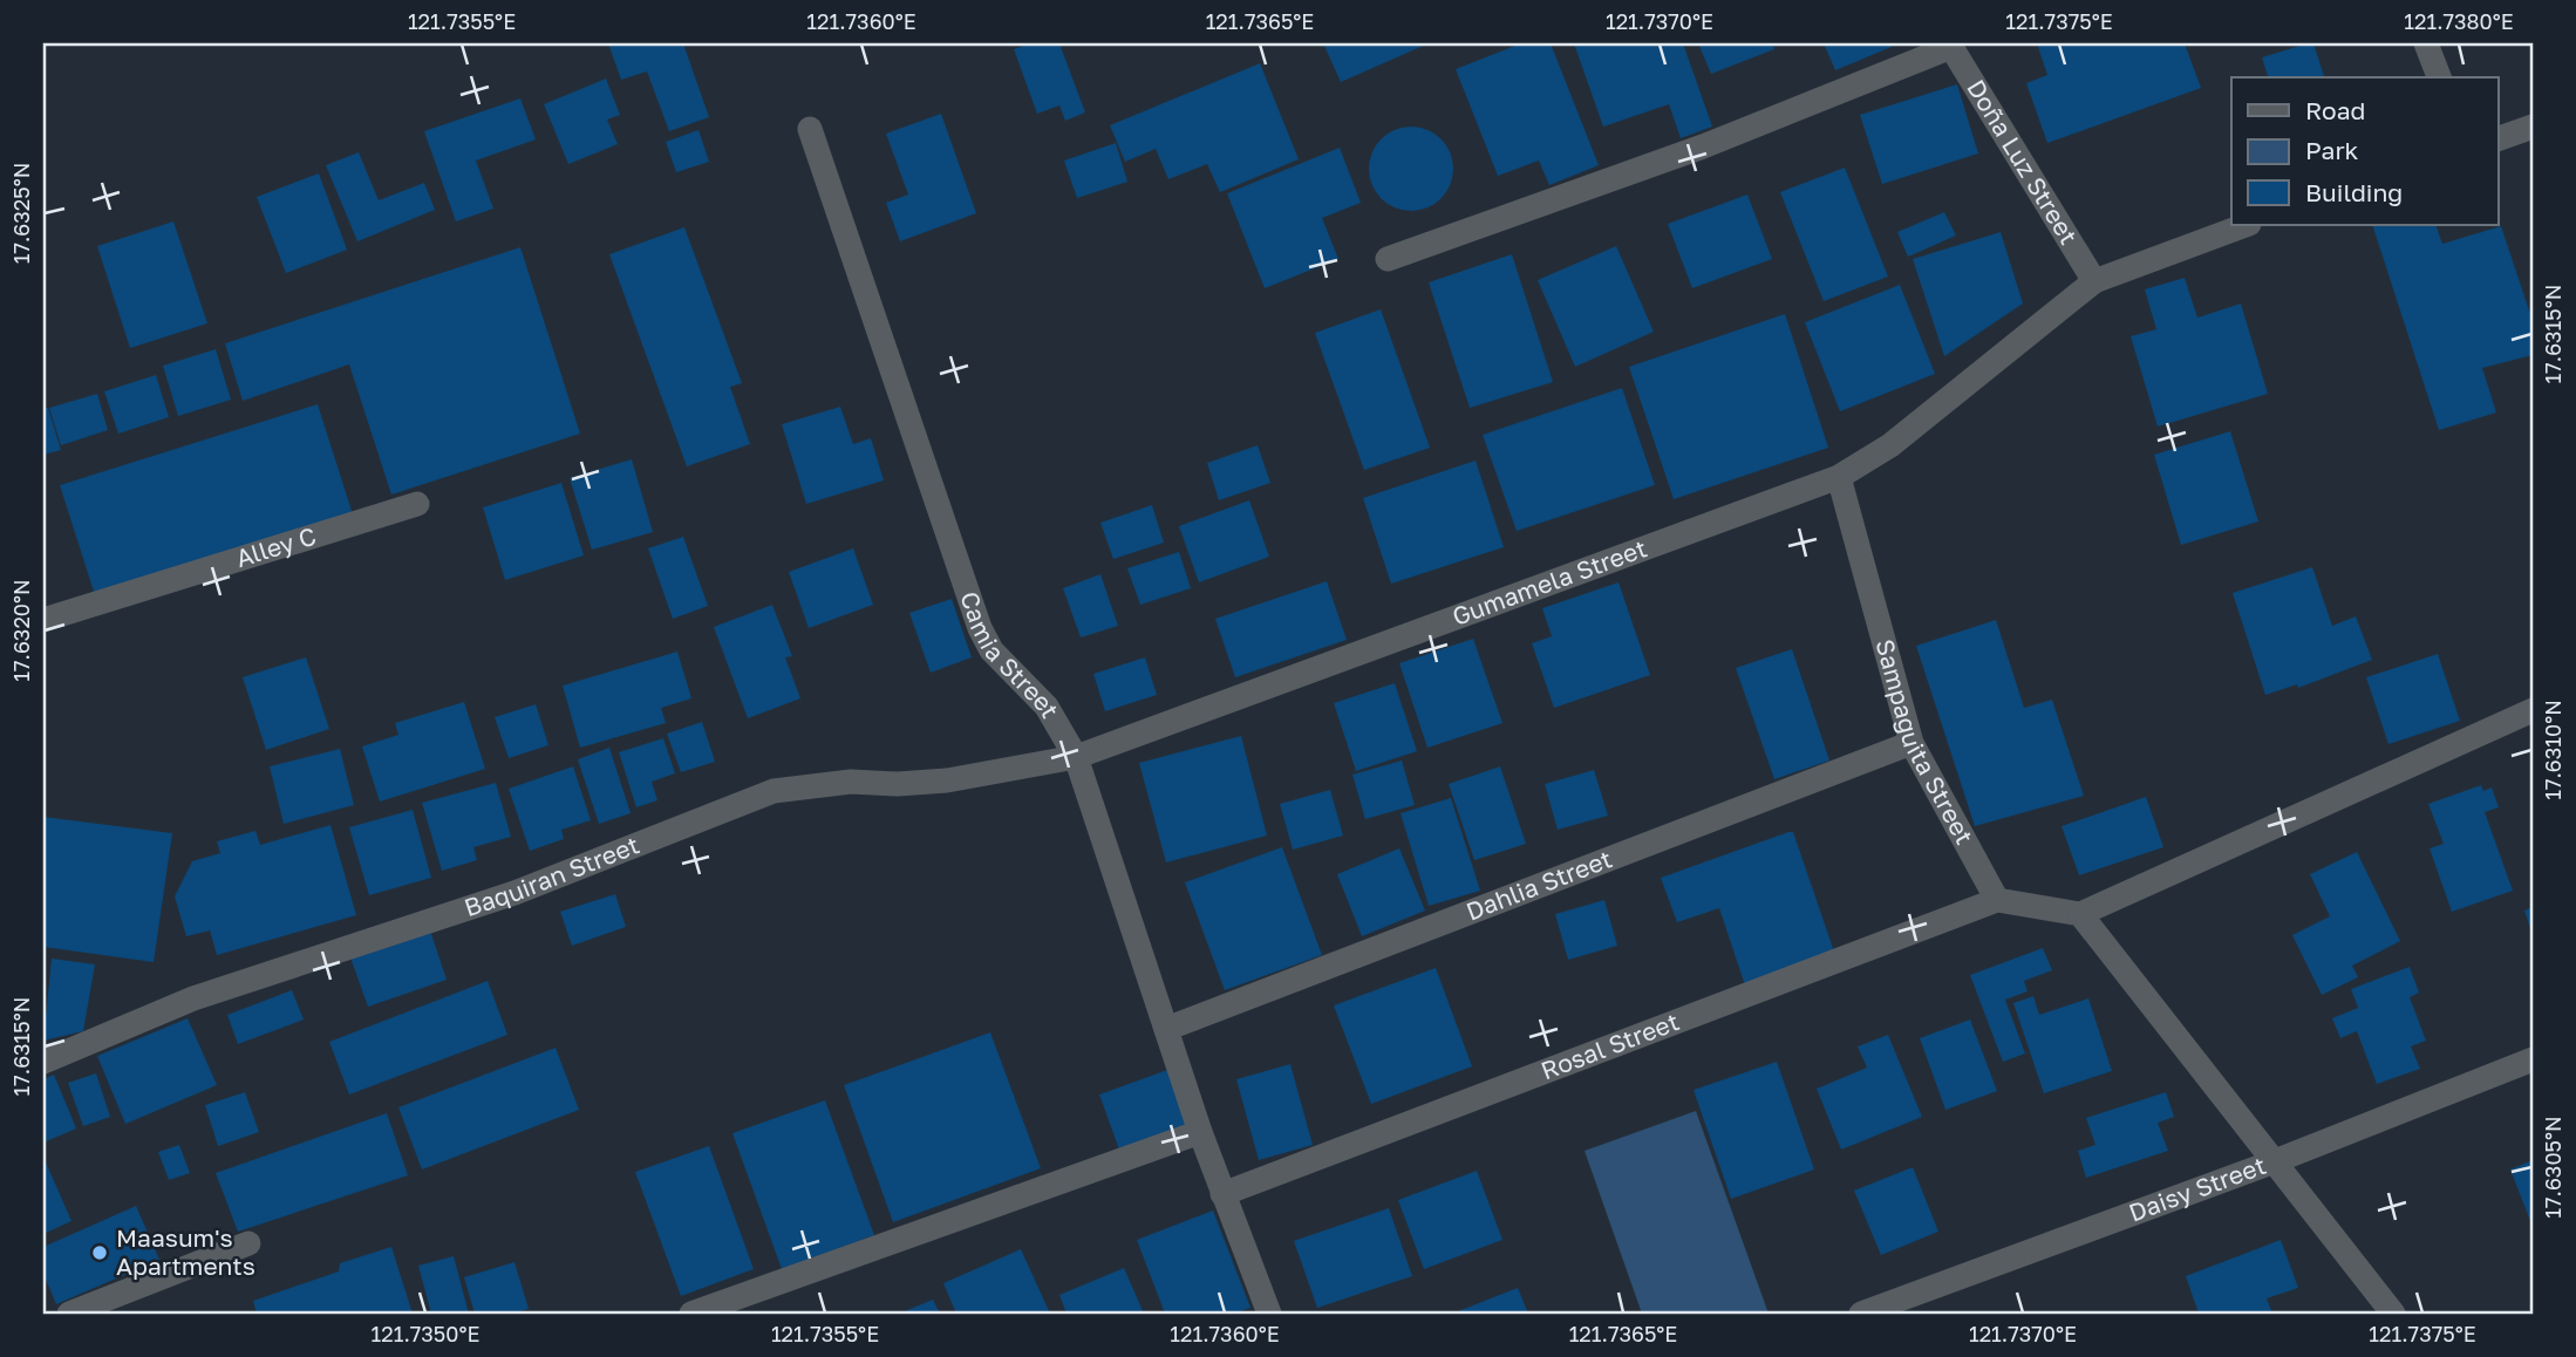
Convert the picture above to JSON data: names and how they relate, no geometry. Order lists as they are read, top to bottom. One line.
{"streets":{"street":["Doña Luz Street","Alley C","Gumamela Street","Camia Street","Sampaguita Street","Baquiran Street","Dahlia Street","Rosal Street","Daisy Street"]},"crossings":[["Gumamela Street","Camia Street"],["Gumamela Street","Sampaguita Street"],["Gumamela Street","Baquiran Street"],["Camia Street","Baquiran Street"],["Camia Street","Dahlia Street"],["Camia Street","Rosal Street"],["Sampaguita Street","Dahlia Street"],["Sampaguita Street","Rosal Street"]],"places":["Maasum's Apartments"],"legend":["Road","Park","Building"],"coordinates":["121.7355°E","121.7360°E","121.7365°E","121.7370°E","121.7375°E","121.7380°E","17.6325°N","17.6315°N","17.6320°N","17.6310°N","17.6305°N","121.7350°E"]}
